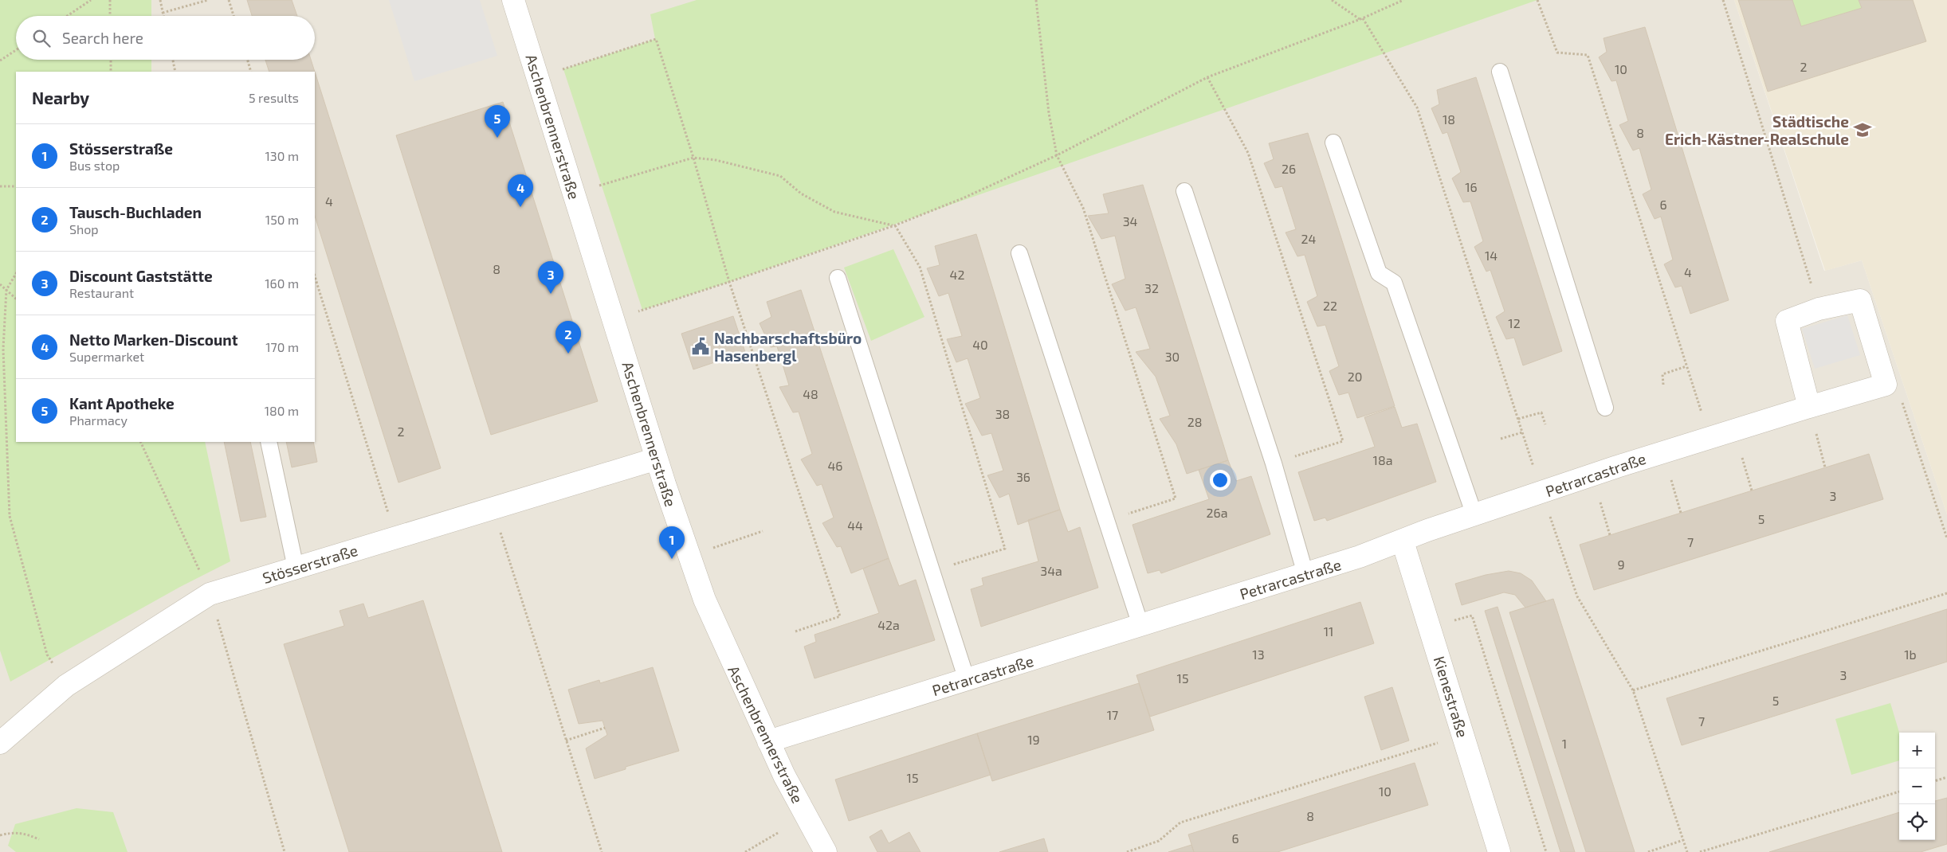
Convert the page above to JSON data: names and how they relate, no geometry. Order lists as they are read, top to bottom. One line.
{"streets":{"street":["Aschenbrennerstraße","Petrarcastraße","Stösserstraße","Kienestraße"]},"crossings":[["Aschenbrennerstraße","Petrarcastraße"],["Aschenbrennerstraße","Stösserstraße"],["Petrarcastraße","Kienestraße"]],"places":{"school or university":["Städtische Erich-Kästner-Realschule"],"public building":["Nachbarschaftsbüro Hasenbergl"]},"house_numbers":["2","10","18","8","26","16","4","6","34","24","14","8","4","42","32","22","12","40","30","20","48","38","28","2","18a","46","36","3","26a","5","44","7","9","34a","42a","11","13","1b","3","15","5","17","7","19","1","15","10","8","6"],"page":{"search":"Search here","heading":["Nearby","5 results"],"pins":["5","4","3","2","1"],"list":[{"mark":"1","name":"Stösserstraße","note":"Bus stop","value":"130 m"},{"mark":"2","name":"Tausch-Buchladen","note":"Shop","value":"150 m"},{"mark":"3","name":"Discount Gaststätte","note":"Restaurant","value":"160 m"},{"mark":"4","name":"Netto Marken-Discount","note":"Supermarket","value":"170 m"},{"mark":"5","name":"Kant Apotheke","note":"Pharmacy","value":"180 m"}],"map_buttons":["+","−"]}}
